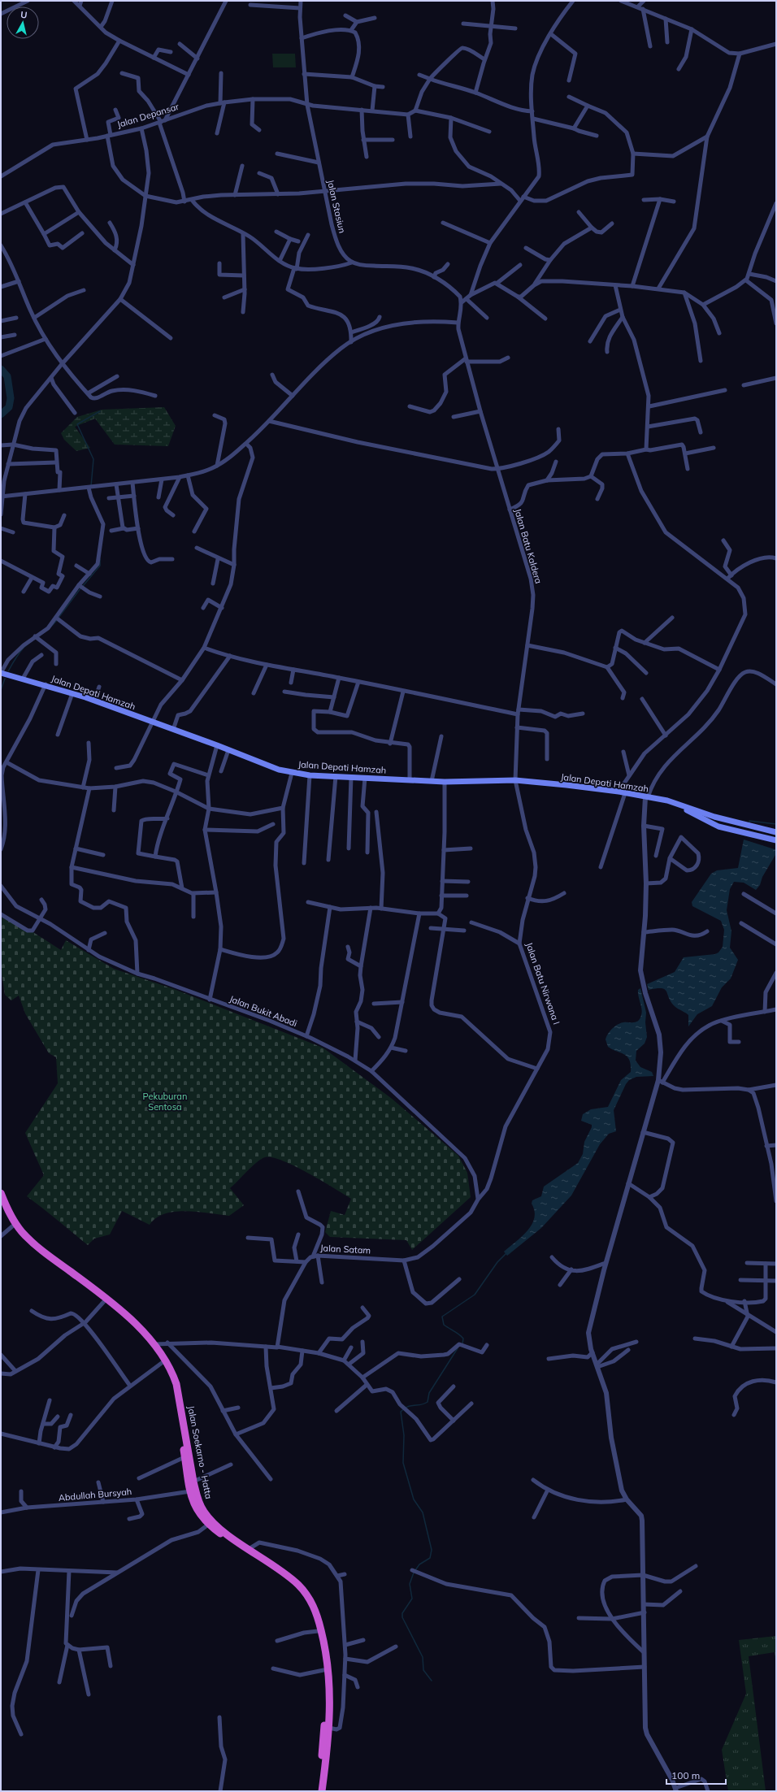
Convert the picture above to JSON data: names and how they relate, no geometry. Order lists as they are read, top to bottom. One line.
{"streets":{"highway":["Jalan Soekarno - Hatta"],"main road":["Jalan Depati Hamzah"],"street":["Jalan Depansar","Jalan Stasiun","Jalan Batu Kaldera","Jalan Batu Nirwana I","Jalan Bukit Abadi","Jalan Satam","Abdullah Bursyah"]},"crossings":[["Jalan Depansar","Jalan Stasiun"],["Jalan Batu Kaldera","Jalan Depati Hamzah"],["Jalan Batu Kaldera","Jalan Batu Nirwana I"],["Jalan Depati Hamzah","Jalan Batu Nirwana I"],["Jalan Batu Nirwana I","Jalan Bukit Abadi"],["Jalan Batu Nirwana I","Jalan Satam"],["Jalan Bukit Abadi","Jalan Satam"],["Jalan Soekarno - Hatta","Abdullah Bursyah"]],"parks":["Pekuburan Sentosa"],"scale_bar":"100 m","north":"top"}
